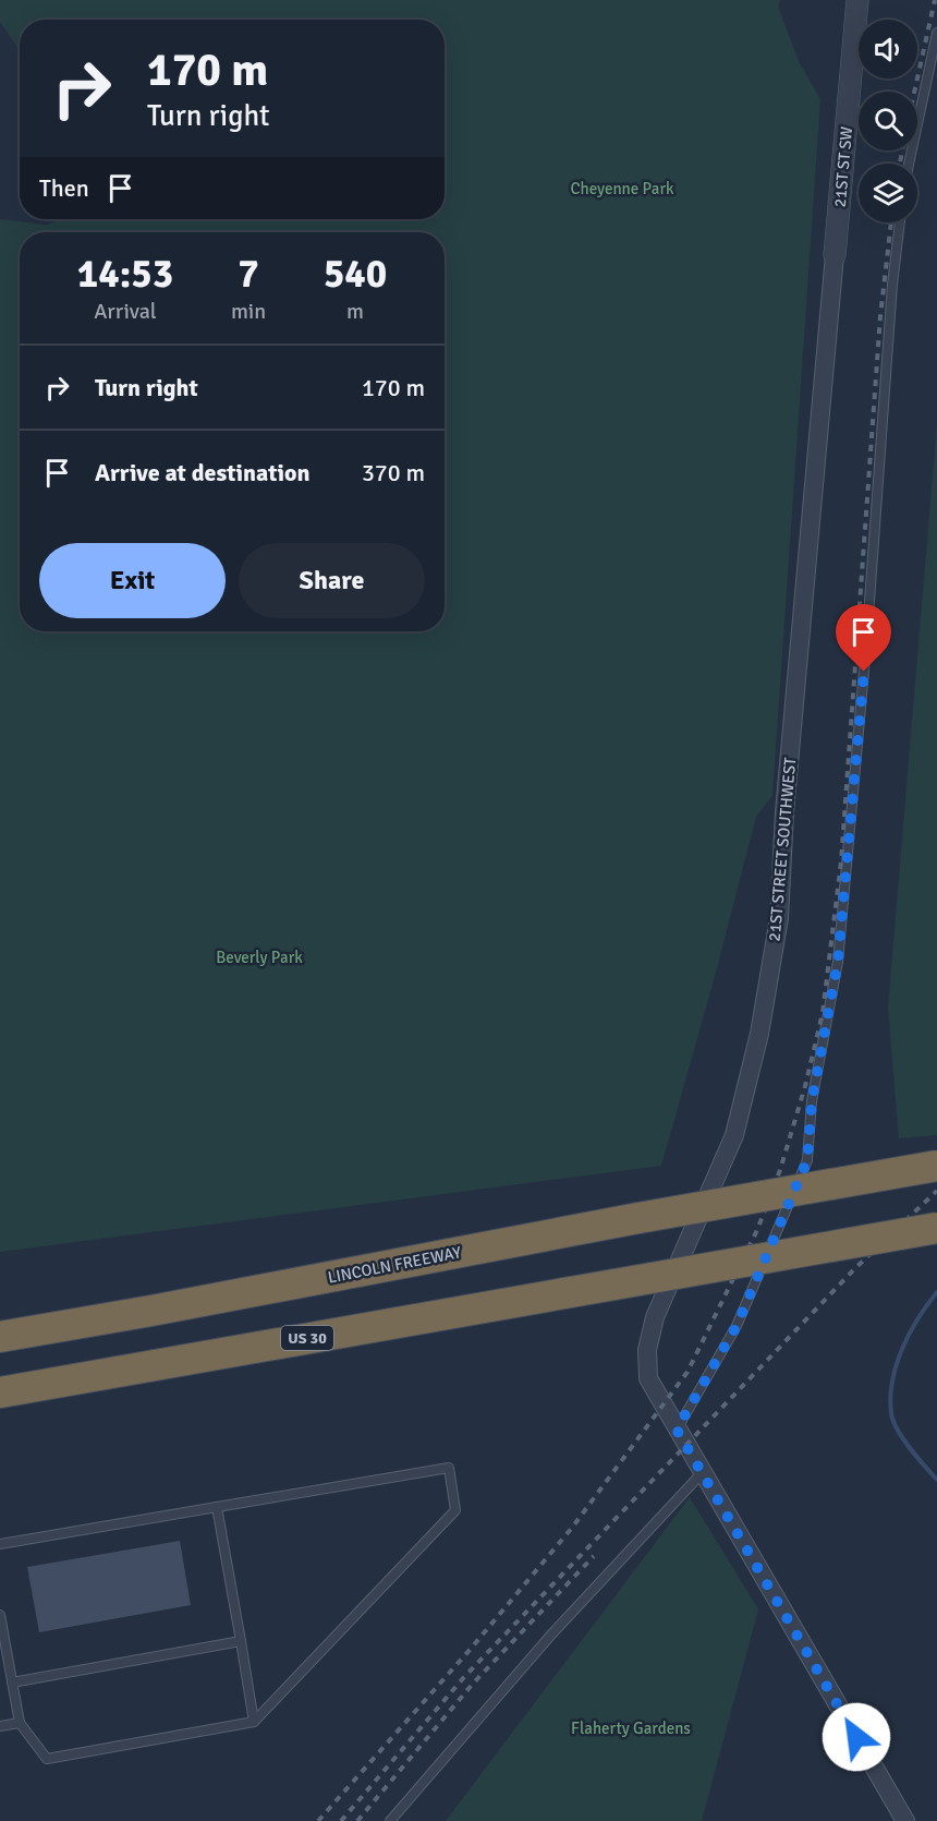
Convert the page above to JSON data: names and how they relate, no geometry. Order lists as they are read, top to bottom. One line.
{"streets":{"highway":["LINCOLN FREEWAY","US 30"],"street":["21ST ST SW","21ST STREET SOUTHWEST"]},"crossings":[["21ST ST SW","21ST STREET SOUTHWEST"]],"parks":["Cheyenne Park","Beverly Park","Flaherty Gardens"],"page":{"turn":["170 m","Turn right"],"then":"Then","eta":["14:53","Arrival","7","min","540","m"],"list":[{"name":"Turn right","value":"170 m"},{"name":"Arrive at destination","value":"370 m"}],"buttons":["Exit","Share"]}}
